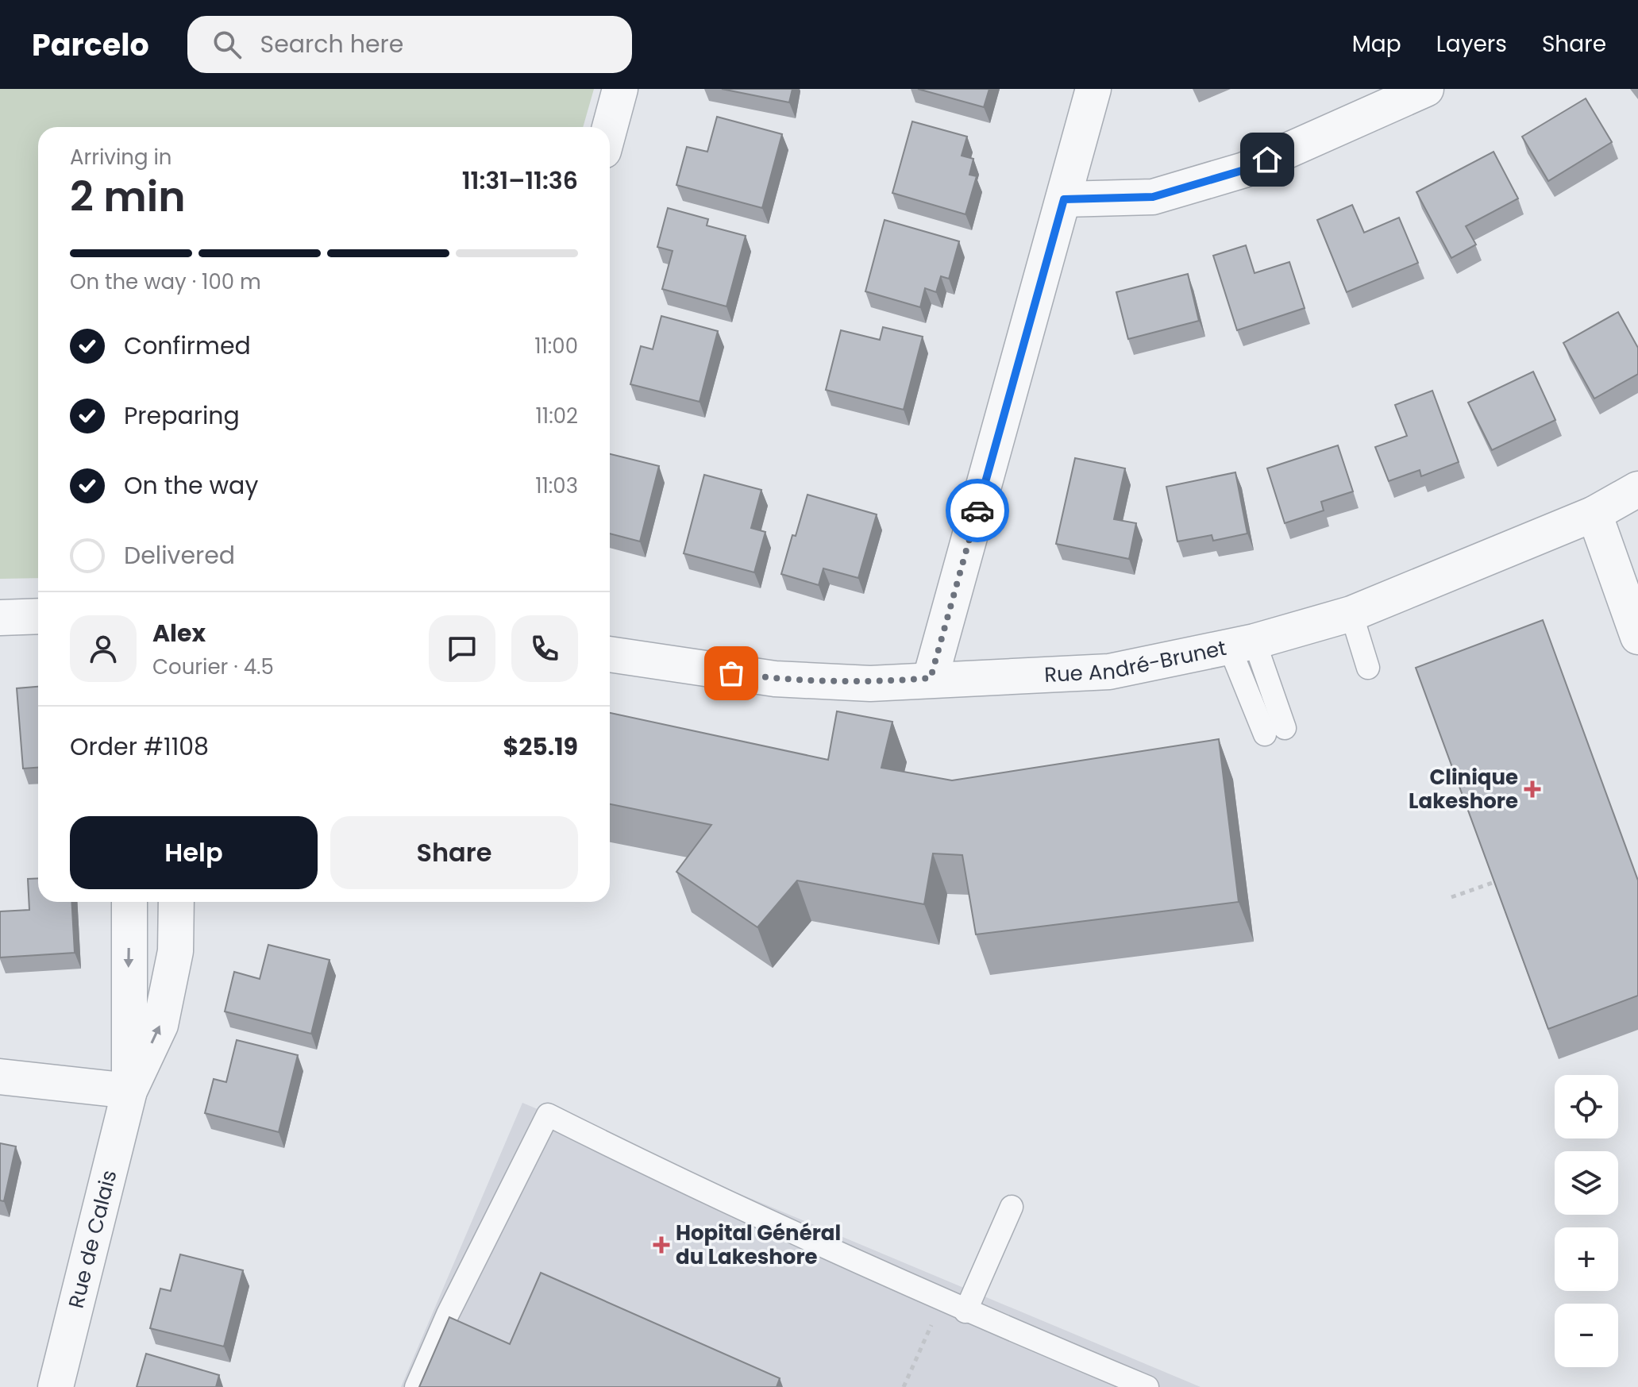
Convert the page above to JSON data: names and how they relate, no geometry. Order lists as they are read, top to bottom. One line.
{"streets":{"street":["Rue André-Brunet","Rue de Calais"]},"places":{"health":["Clinique Lakeshore","Hopital Général du Lakeshore"]},"page":{"header":"Parcelo","search":"Search here","nav":["Map","Layers","Share"],"heading":["2 min","Arriving in","11:31–11:36"],"panel":["Alex","Courier · 4.5","Order #1108","$25.19"],"bar":"On the way · 100 m","list":[["Confirmed","11:00"],["Preparing","11:02"],["On the way","11:03"],"Delivered"],"buttons":["Help","Share"],"map_buttons":["+","−"]}}
